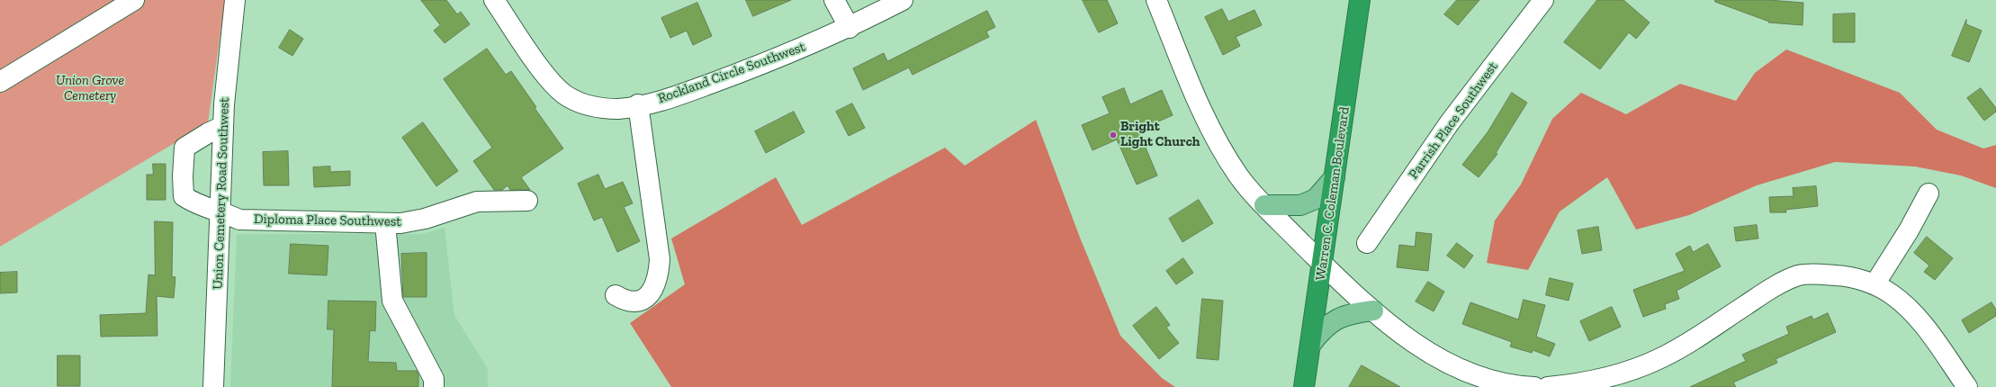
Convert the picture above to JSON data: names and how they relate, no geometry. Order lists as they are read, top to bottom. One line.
{"streets":{"highway":["Warren C. Coleman Boulevard"],"street":["Rockland Circle Southwest","Parrish Place Southwest","Union Cemetery Road Southwest","Diploma Place Southwest"]},"crossings":[["Union Cemetery Road Southwest","Diploma Place Southwest"]],"parks":["Union Grove Cemetery"],"places":["Bright Light Church"]}
